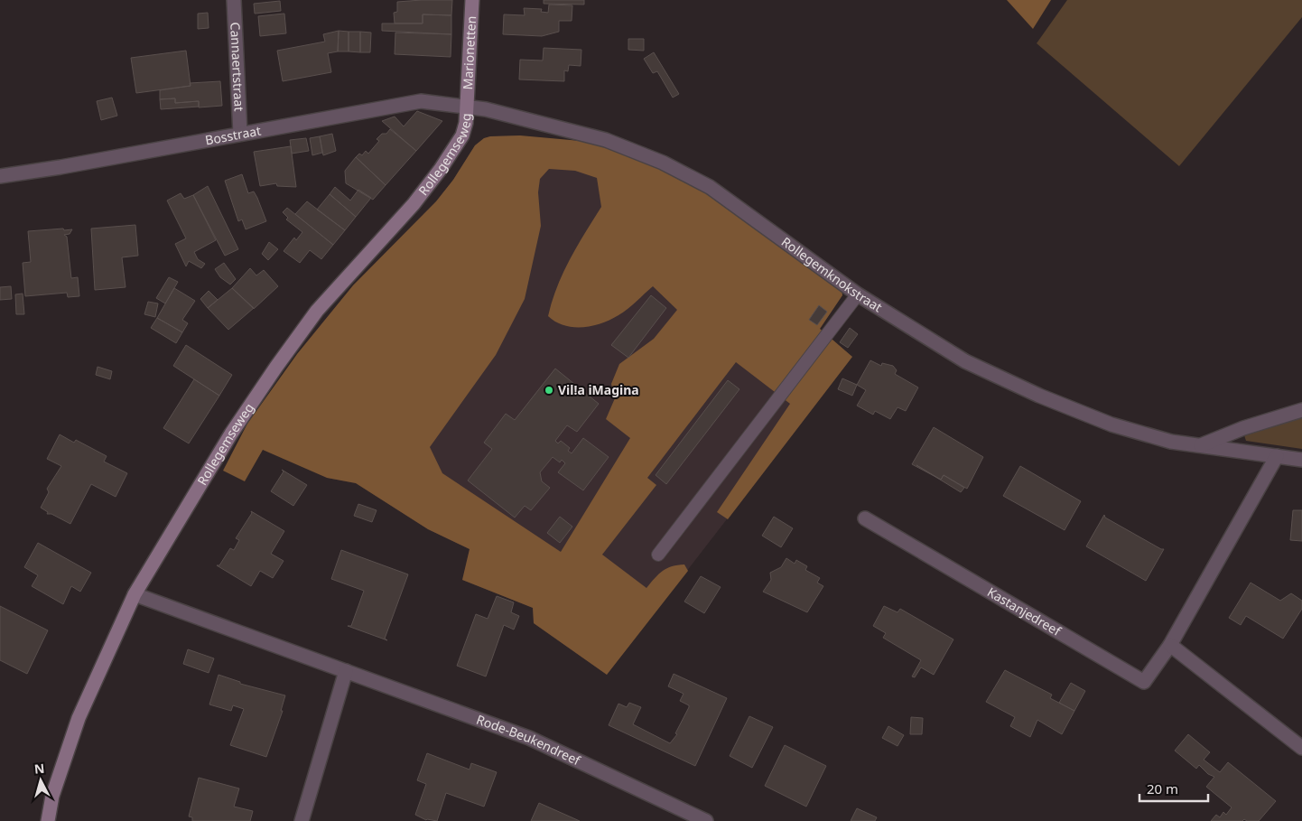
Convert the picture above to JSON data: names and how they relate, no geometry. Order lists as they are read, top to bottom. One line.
{"streets":{"street":["Marionetten","Cannaertstraat","Bosstraat","Rollegemseweg","Rollegemknokstraat","Kastanjedreef","Rode-Beukendreef"]},"crossings":[["Marionetten","Bosstraat"],["Marionetten","Rollegemseweg"],["Marionetten","Rollegemknokstraat"],["Cannaertstraat","Bosstraat"],["Bosstraat","Rollegemseweg"],["Bosstraat","Rollegemknokstraat"],["Rollegemseweg","Rollegemknokstraat"],["Rollegemseweg","Rode-Beukendreef"],["Rollegemknokstraat","Kastanjedreef"]],"places":["Vil!a iMagina"],"scale_bar":"20 m","north":"top"}
